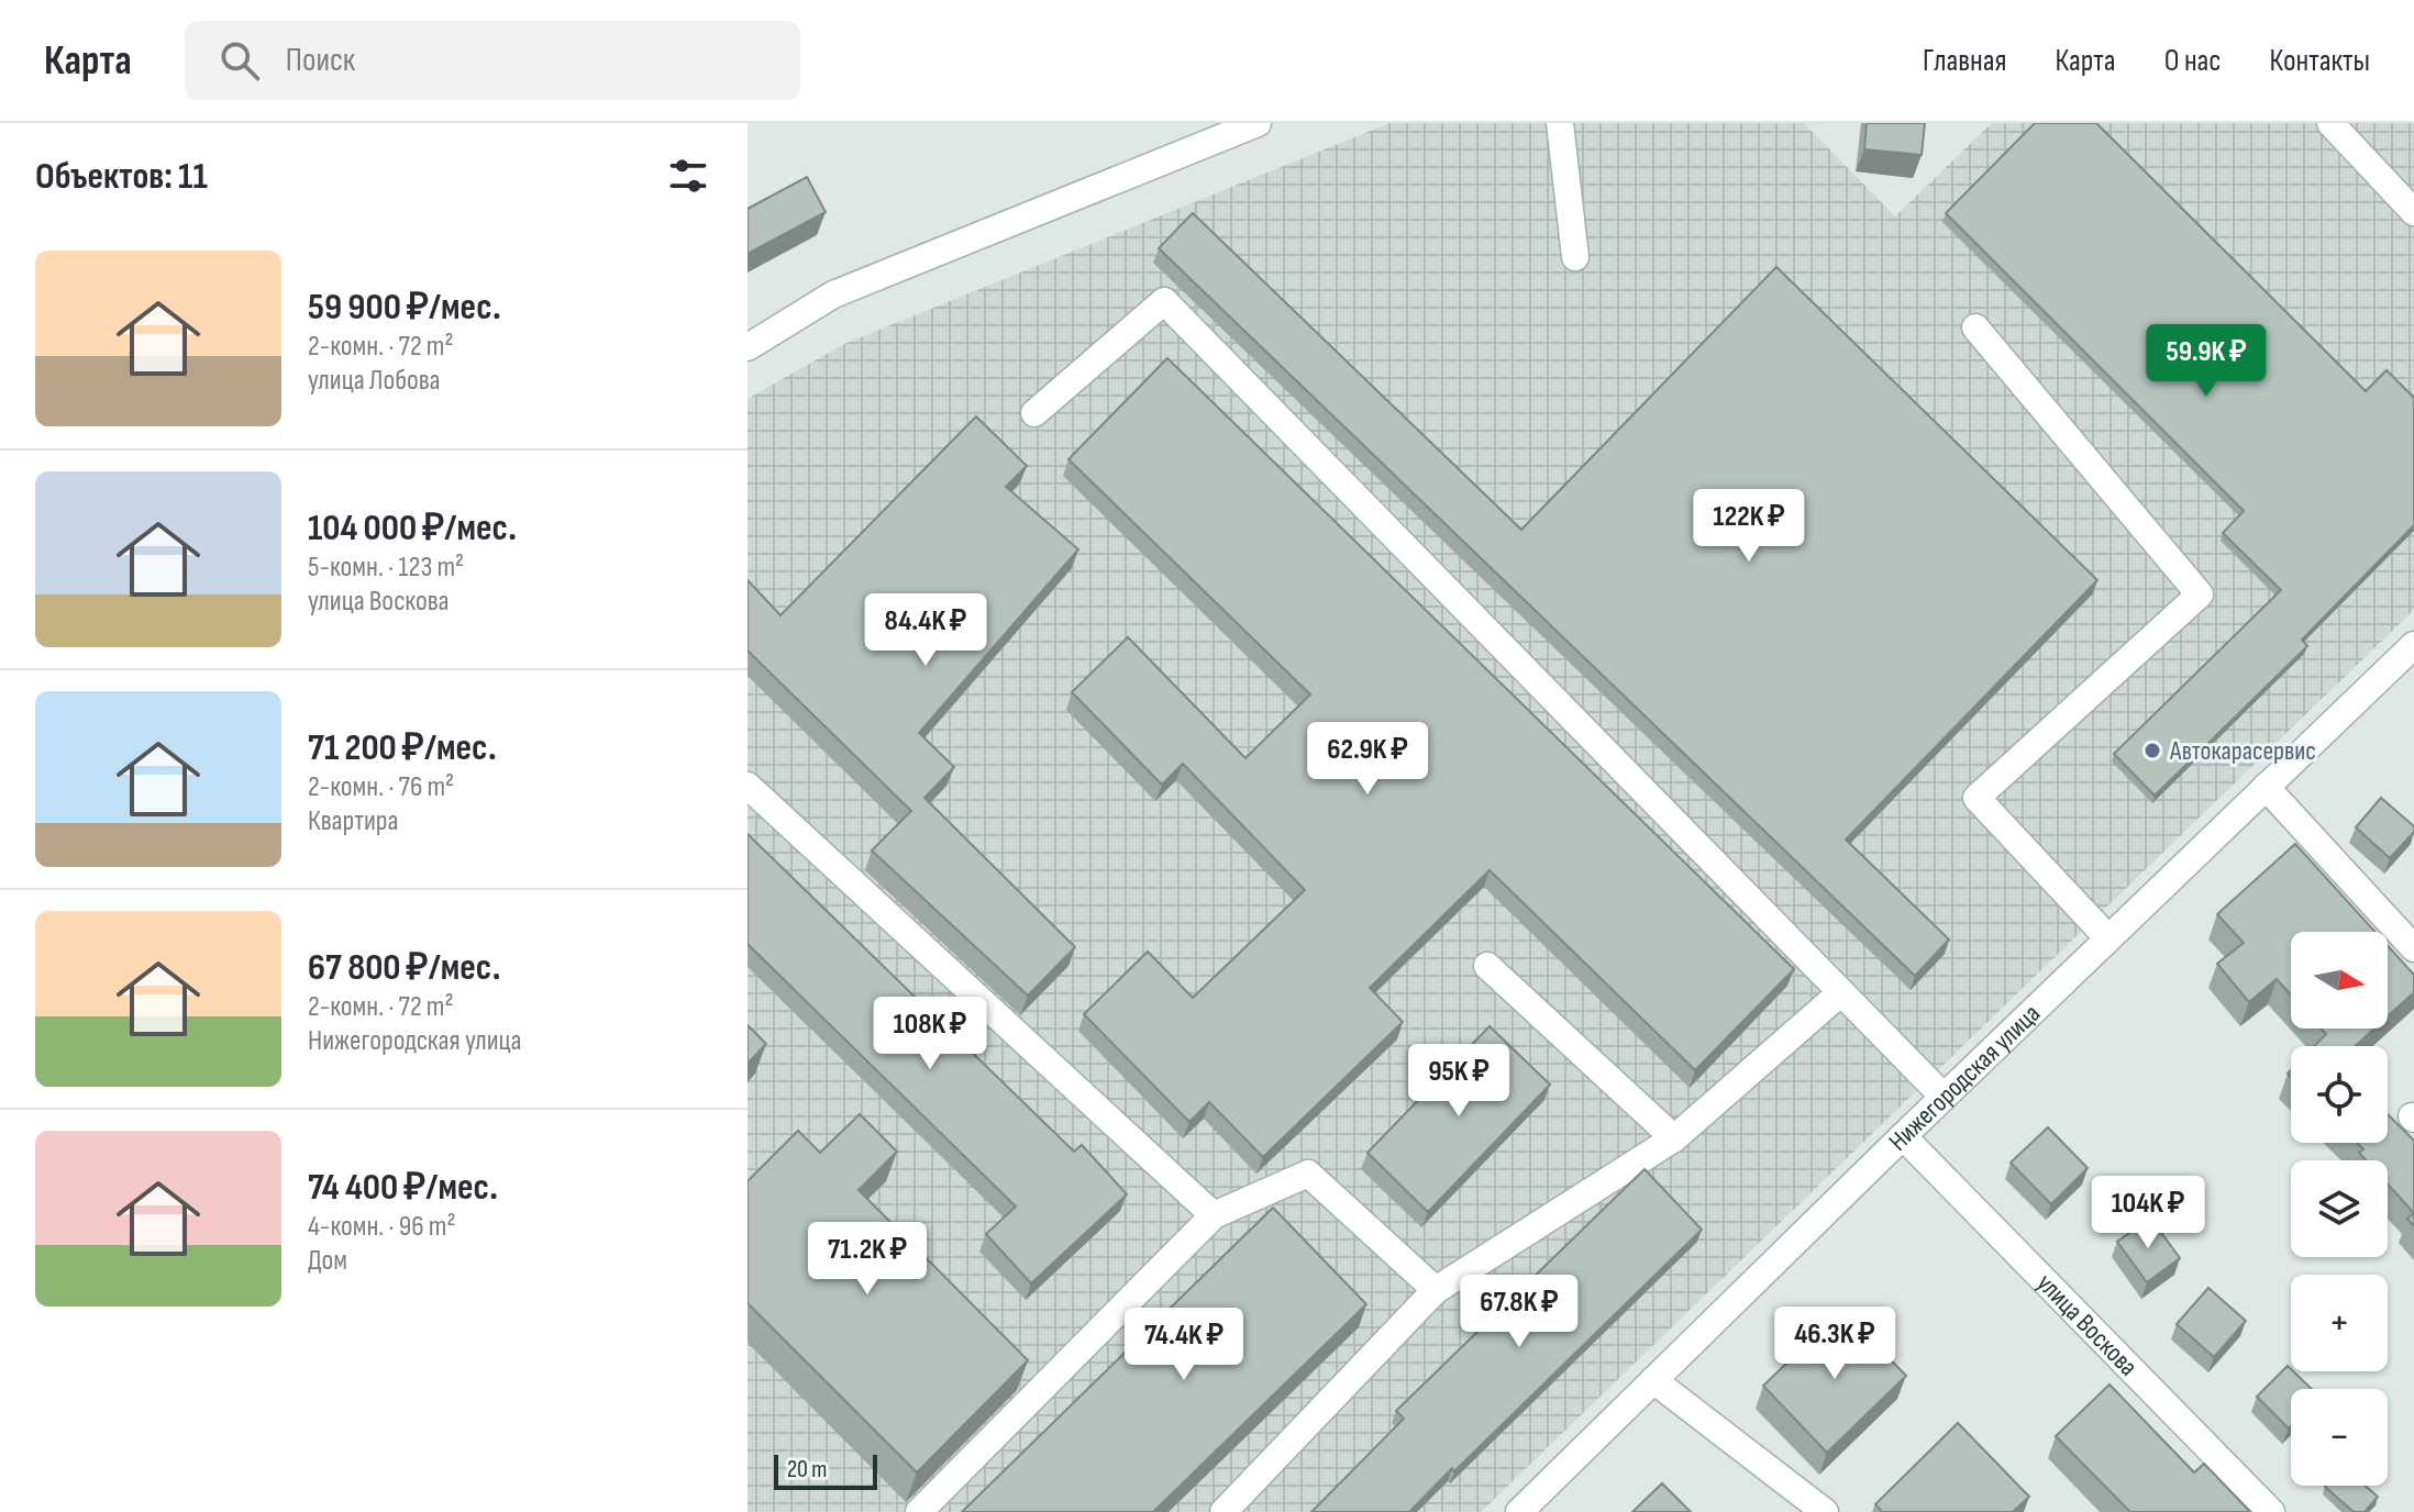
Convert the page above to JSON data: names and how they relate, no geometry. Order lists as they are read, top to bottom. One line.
{"streets":{"street":["Нижегородская улица","улица Воскова"]},"crossings":[["Нижегородская улица","улица Воскова"]],"places":["Автокарасервис"],"scale_bar":"20 m","north":"right","page":{"header":"Карта","search":"Поиск","nav":["Главная","Карта","О нас","Контакты"],"heading":"Объектов: 11","list":[{"name":"59 900 ₽/мес.","note":"2-комн. · 72 m² · улица Лобова"},{"name":"104 000 ₽/мес.","note":"5-комн. · 123 m² · улица Воскова"},{"name":"71 200 ₽/мес.","note":"2-комн. · 76 m² · Квартира"},{"name":"67 800 ₽/мес.","note":"2-комн. · 72 m² · Нижегородская улица"},{"name":"74 400 ₽/мес.","note":"4-комн. · 96 m² · Дом"}],"price":["59.9K ₽","122K ₽","84.4K ₽","62.9K ₽","108K ₽","95K ₽","104K ₽","71.2K ₽","67.8K ₽","46.3K ₽","74.4K ₽"],"map_buttons":["+","−"],"scale":"20 m"}}
